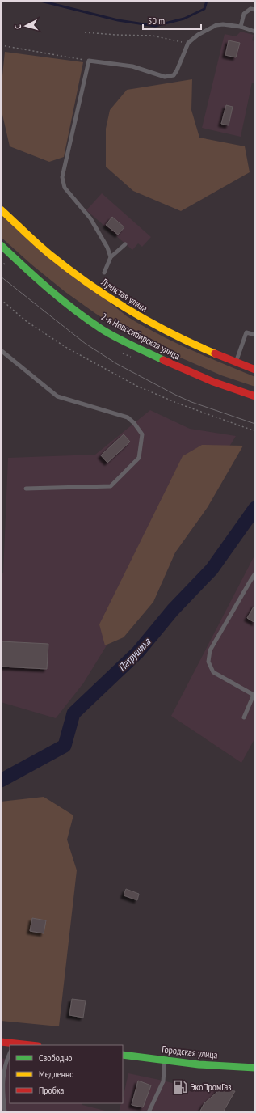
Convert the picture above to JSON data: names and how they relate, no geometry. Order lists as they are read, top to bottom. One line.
{"streets":{"main road":["Лучистая улица","2-я Новосибирская улица","Городская улица"]},"water":["Патрушиха"],"places":{"fuel station":["ЭкоПромГаз"]},"legend":["Свободно","Медленно","Пробка"],"scale_bar":"50 m","north":"left"}
